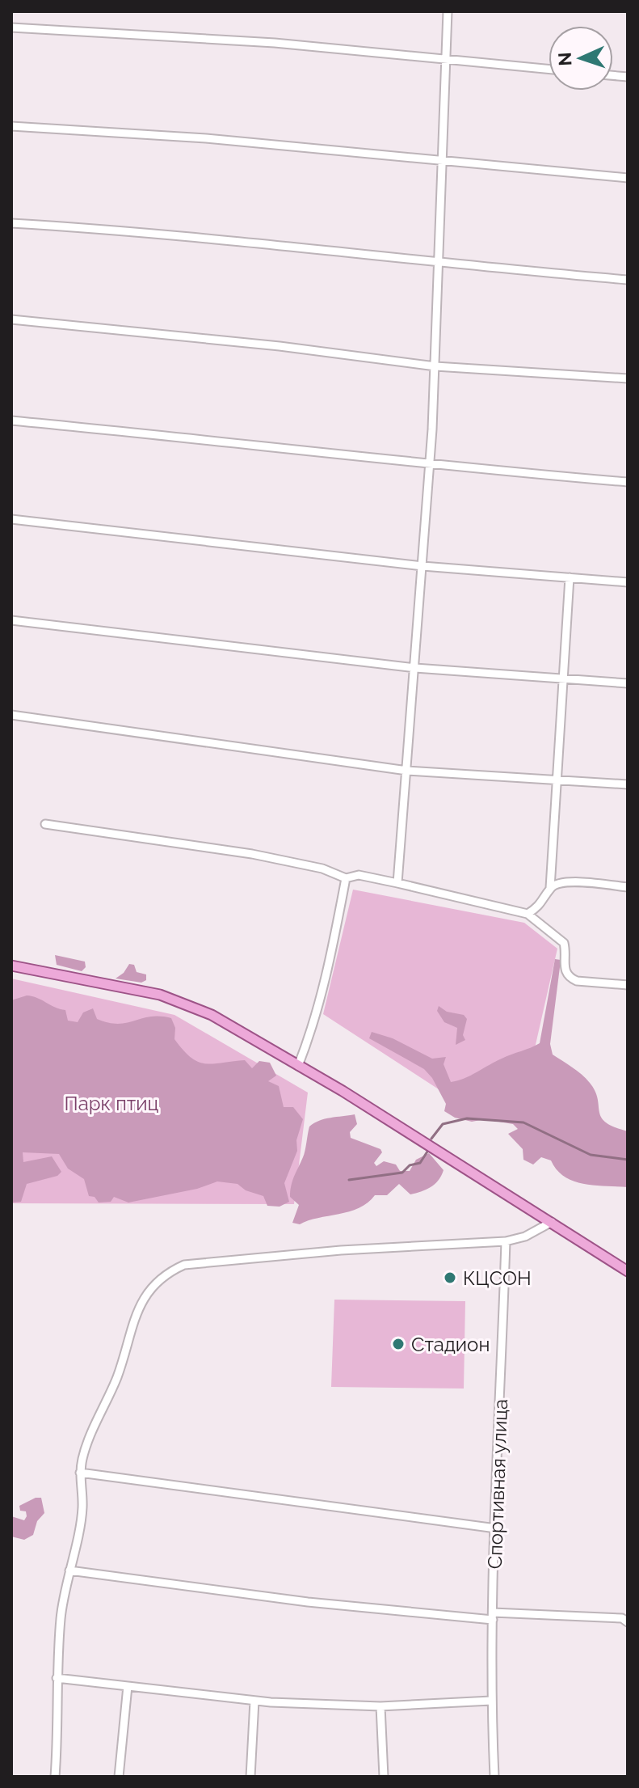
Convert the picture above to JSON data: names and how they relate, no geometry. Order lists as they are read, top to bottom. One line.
{"streets":{"street":["Спортивная улица"]},"parks":["Парк птиц"],"places":["КЦСОН","Стадион"],"north":"left"}
